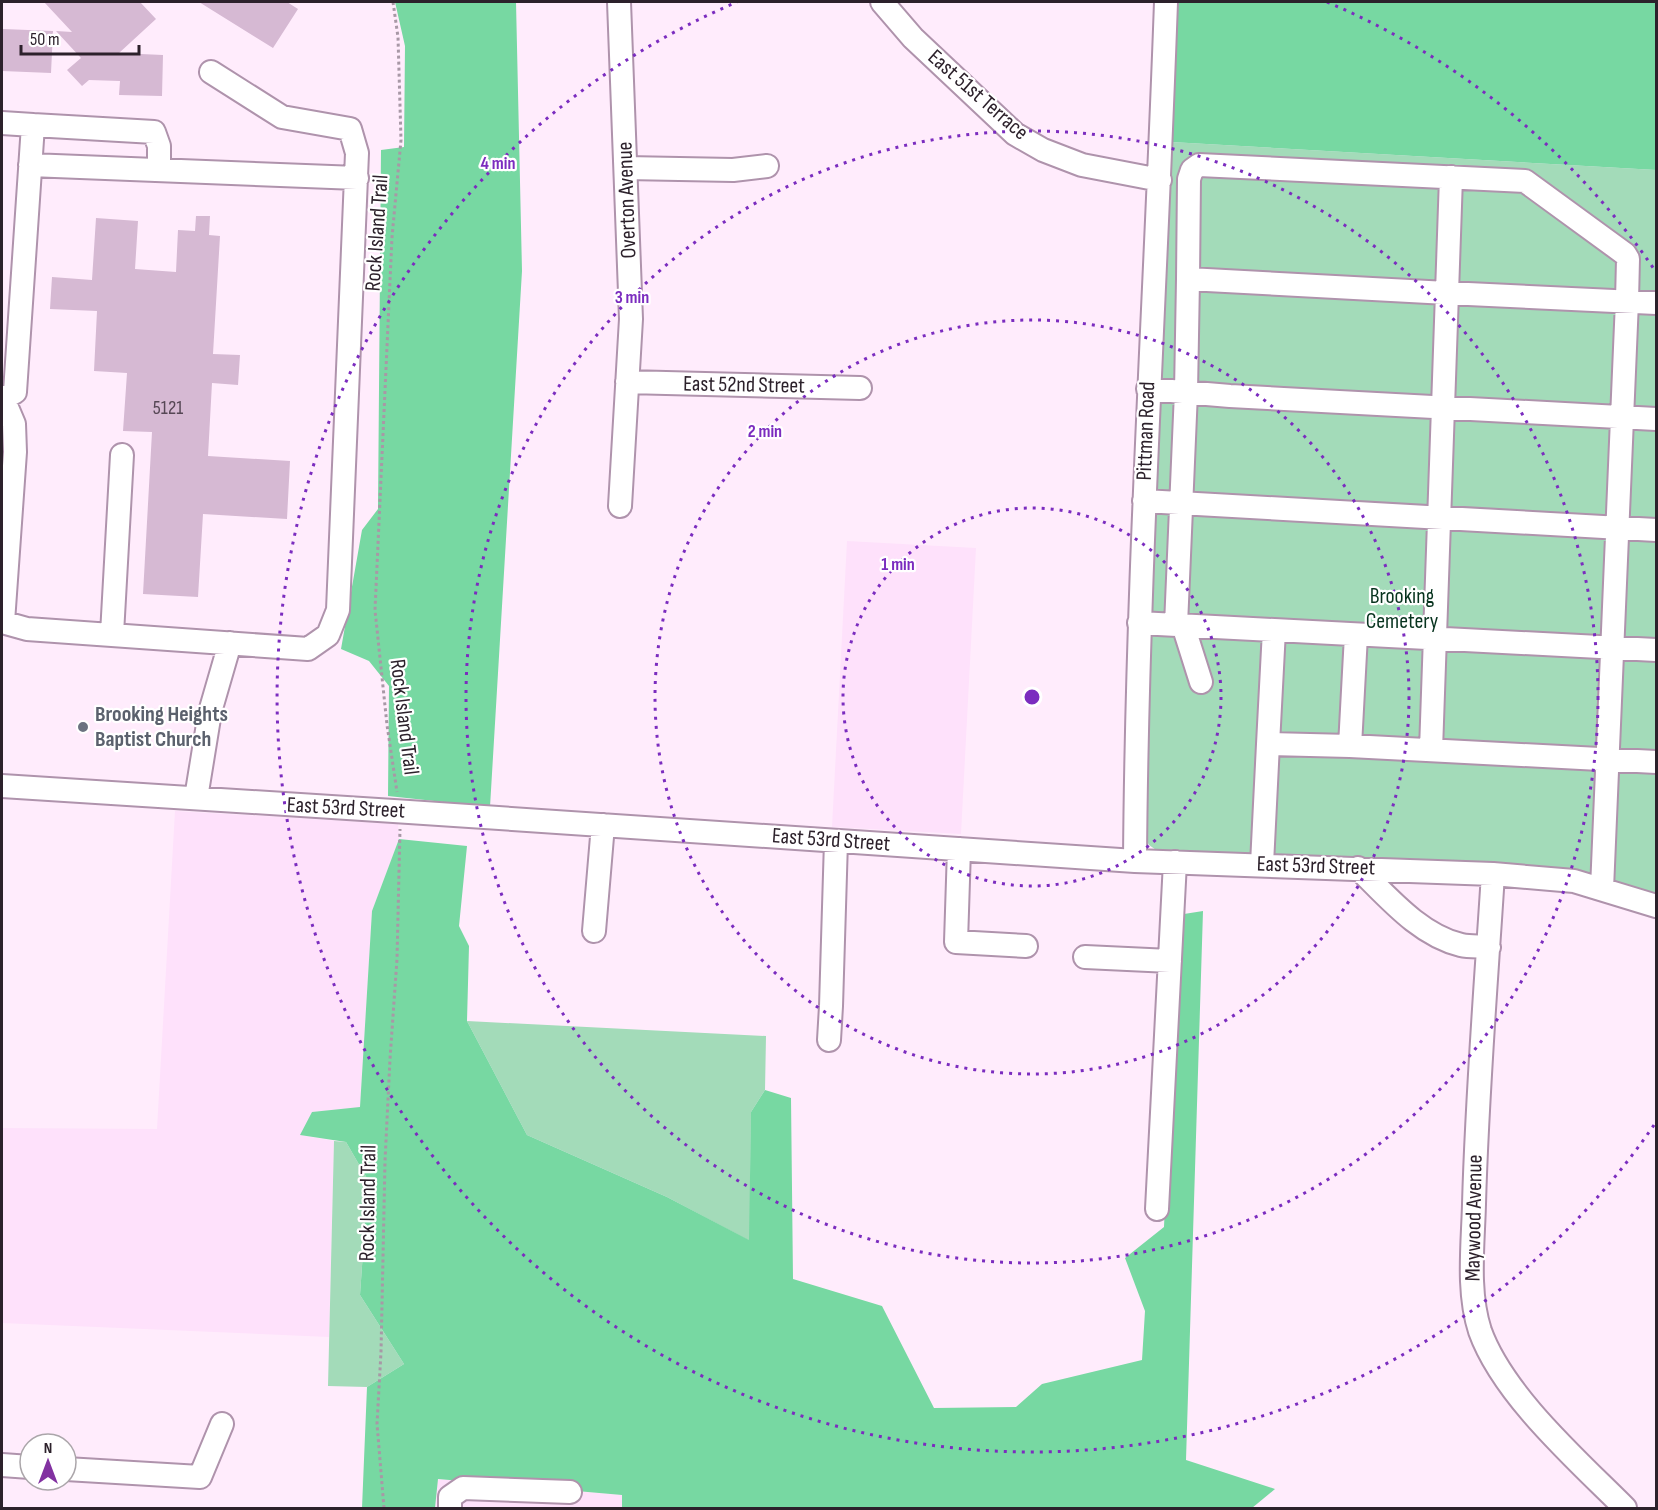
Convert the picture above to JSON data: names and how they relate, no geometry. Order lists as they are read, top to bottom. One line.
{"streets":{"street":["East 51st Terrace","Overton Avenue","East 52nd Street","Pittman Road","East 53rd Street","Maywood Avenue"],"path":["Rock Island Trail"]},"crossings":[["East 51st Terrace","Pittman Road"],["Overton Avenue","East 52nd Street"],["Rock Island Trail","East 53rd Street"],["Pittman Road","East 53rd Street"],["East 53rd Street","Maywood Avenue"]],"parks":["Brooking Cemetery"],"places":["Brooking Heights Baptist Church"],"house_numbers":["5121"],"scale_bar":"50 m","north":"top","rings":["4 min","3 min","2 min","1 min"]}
